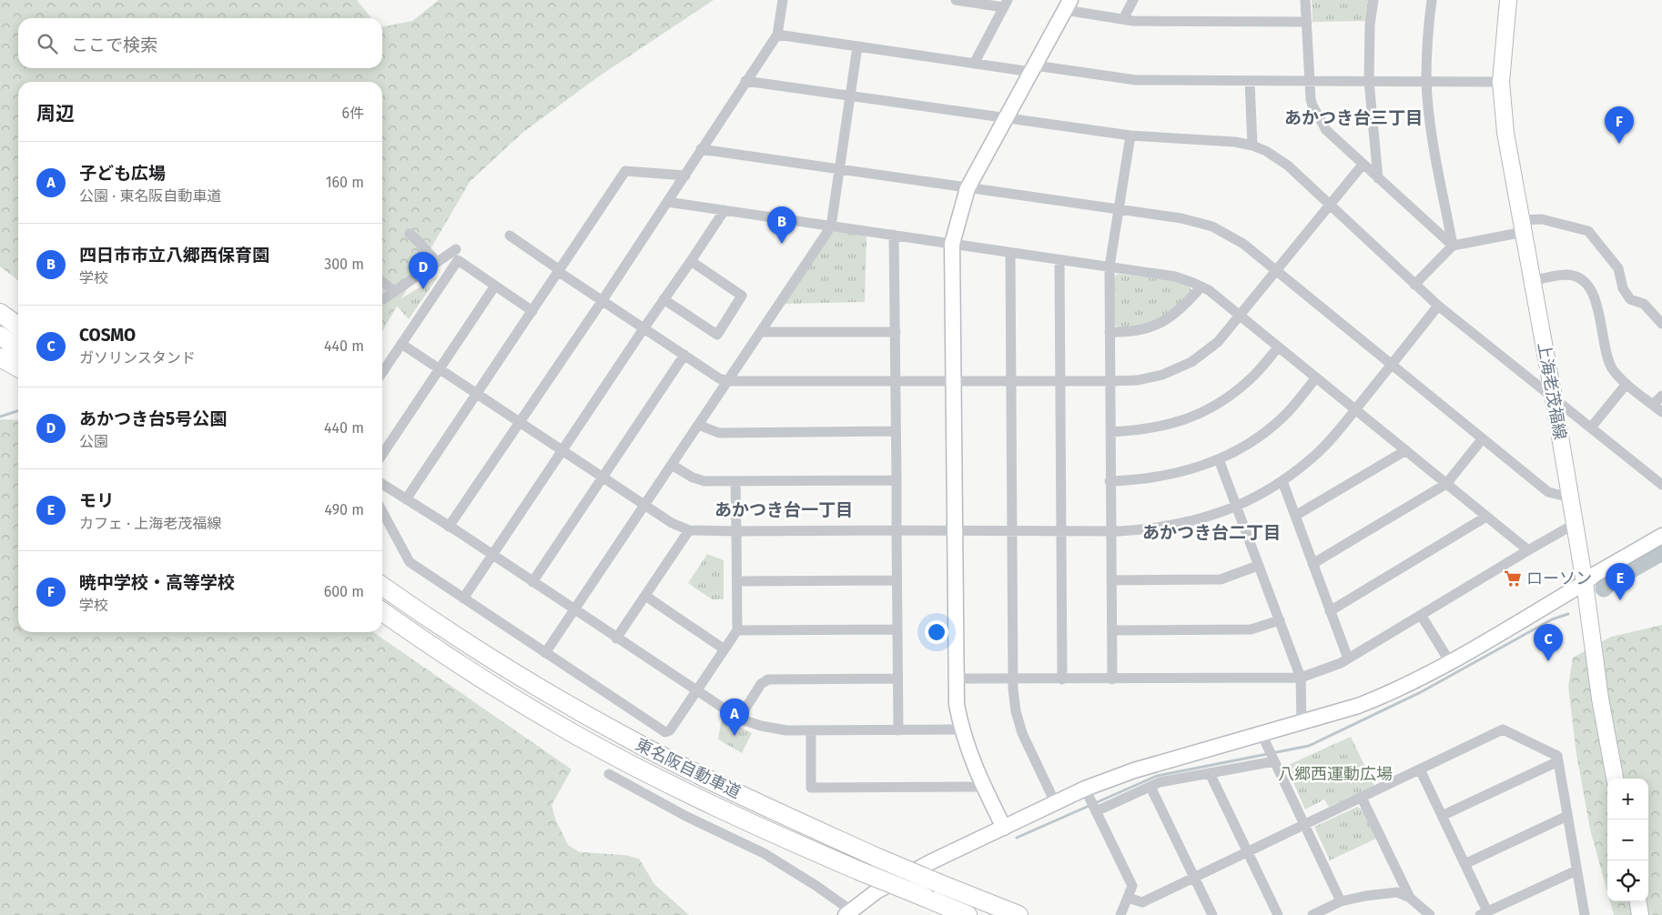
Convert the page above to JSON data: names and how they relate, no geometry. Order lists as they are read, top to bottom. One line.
{"streets":{"highway":["東名阪自動車道"],"main road":["上海老茂福線"]},"districts":["あかつき台三丁目","あかつき台一丁目","あかつき台二丁目"],"parks":["八郷西運動広場"],"places":{"supermarket":["ローソン"]},"page":{"search":"ここで検索","heading":["周辺","6件"],"pins":["F","B","D","E","C","A"],"list":[{"mark":"A","name":"子ども広場","note":"公園 · 東名阪自動車道","value":"160 m"},{"mark":"B","name":"四日市市立八郷西保育園","note":"学校","value":"300 m"},{"mark":"C","name":"COSMO","note":"ガソリンスタンド","value":"440 m"},{"mark":"D","name":"あかつき台5号公園","note":"公園","value":"440 m"},{"mark":"E","name":"モリ","note":"カフェ · 上海老茂福線","value":"490 m"},{"mark":"F","name":"暁中学校・高等学校","note":"学校","value":"600 m"}],"map_buttons":["+","−"]}}
